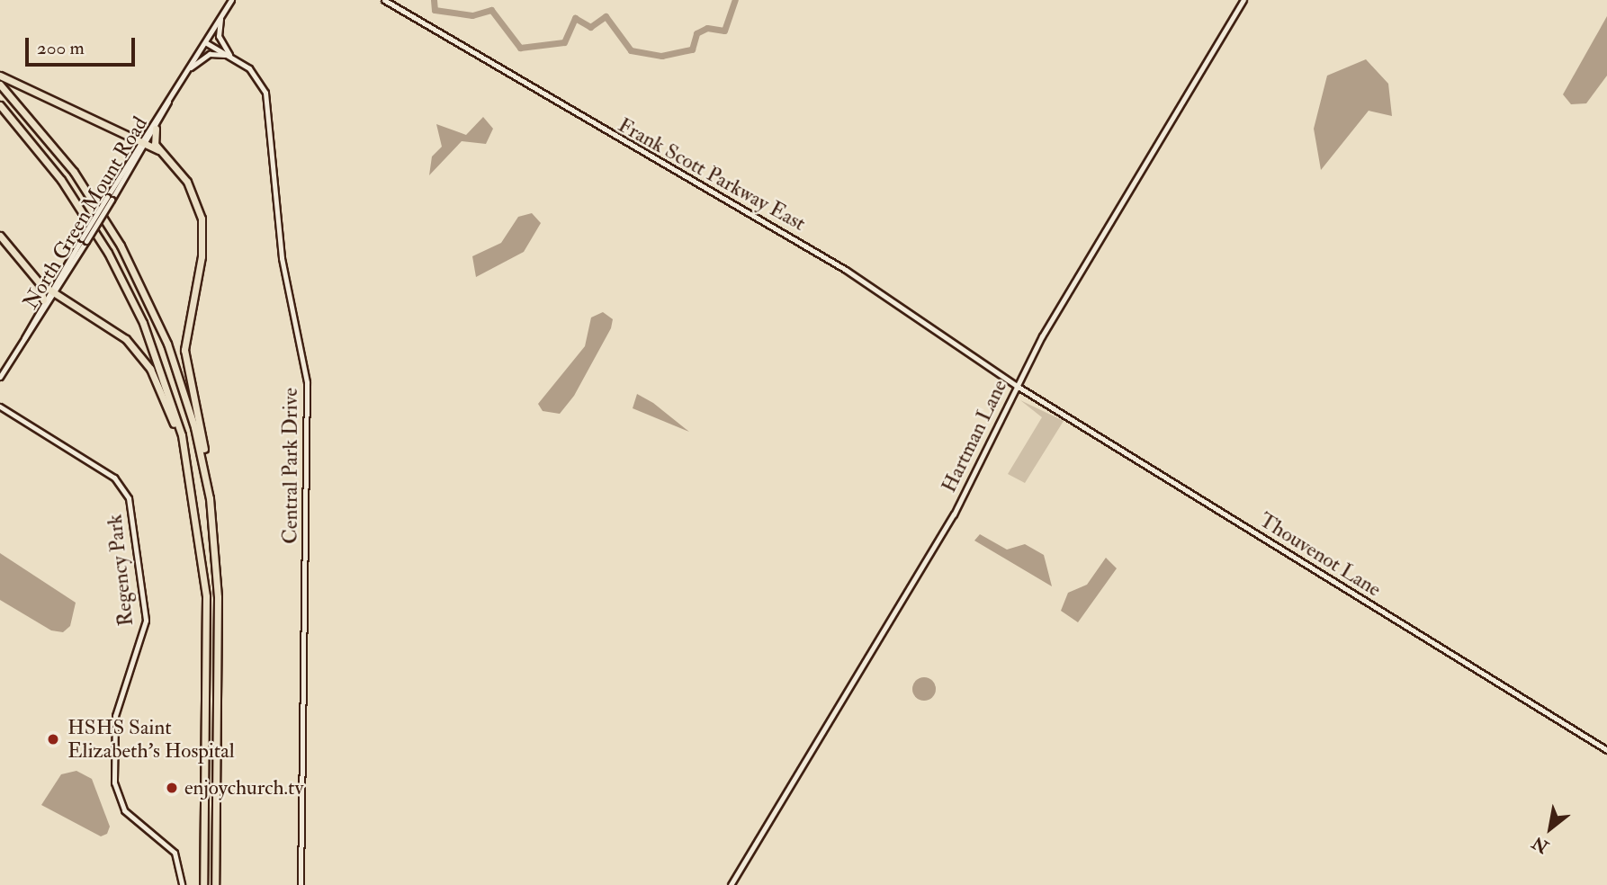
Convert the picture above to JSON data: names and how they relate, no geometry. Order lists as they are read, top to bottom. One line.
{"streets":{"street":["Frank Scott Parkway East","North Green Mount Road","Hartman Lane","Central Park Drive","Thouvenot Lane","Regency Park"]},"crossings":[["Frank Scott Parkway East","Hartman Lane"],["Frank Scott Parkway East","Thouvenot Lane"],["North Green Mount Road","Central Park Drive"],["Hartman Lane","Thouvenot Lane"]],"places":["HSHS Saint Elizabeth's Hospital","enjoychurch.tv"],"scale_bar":"200 m","north":"bottom left"}
